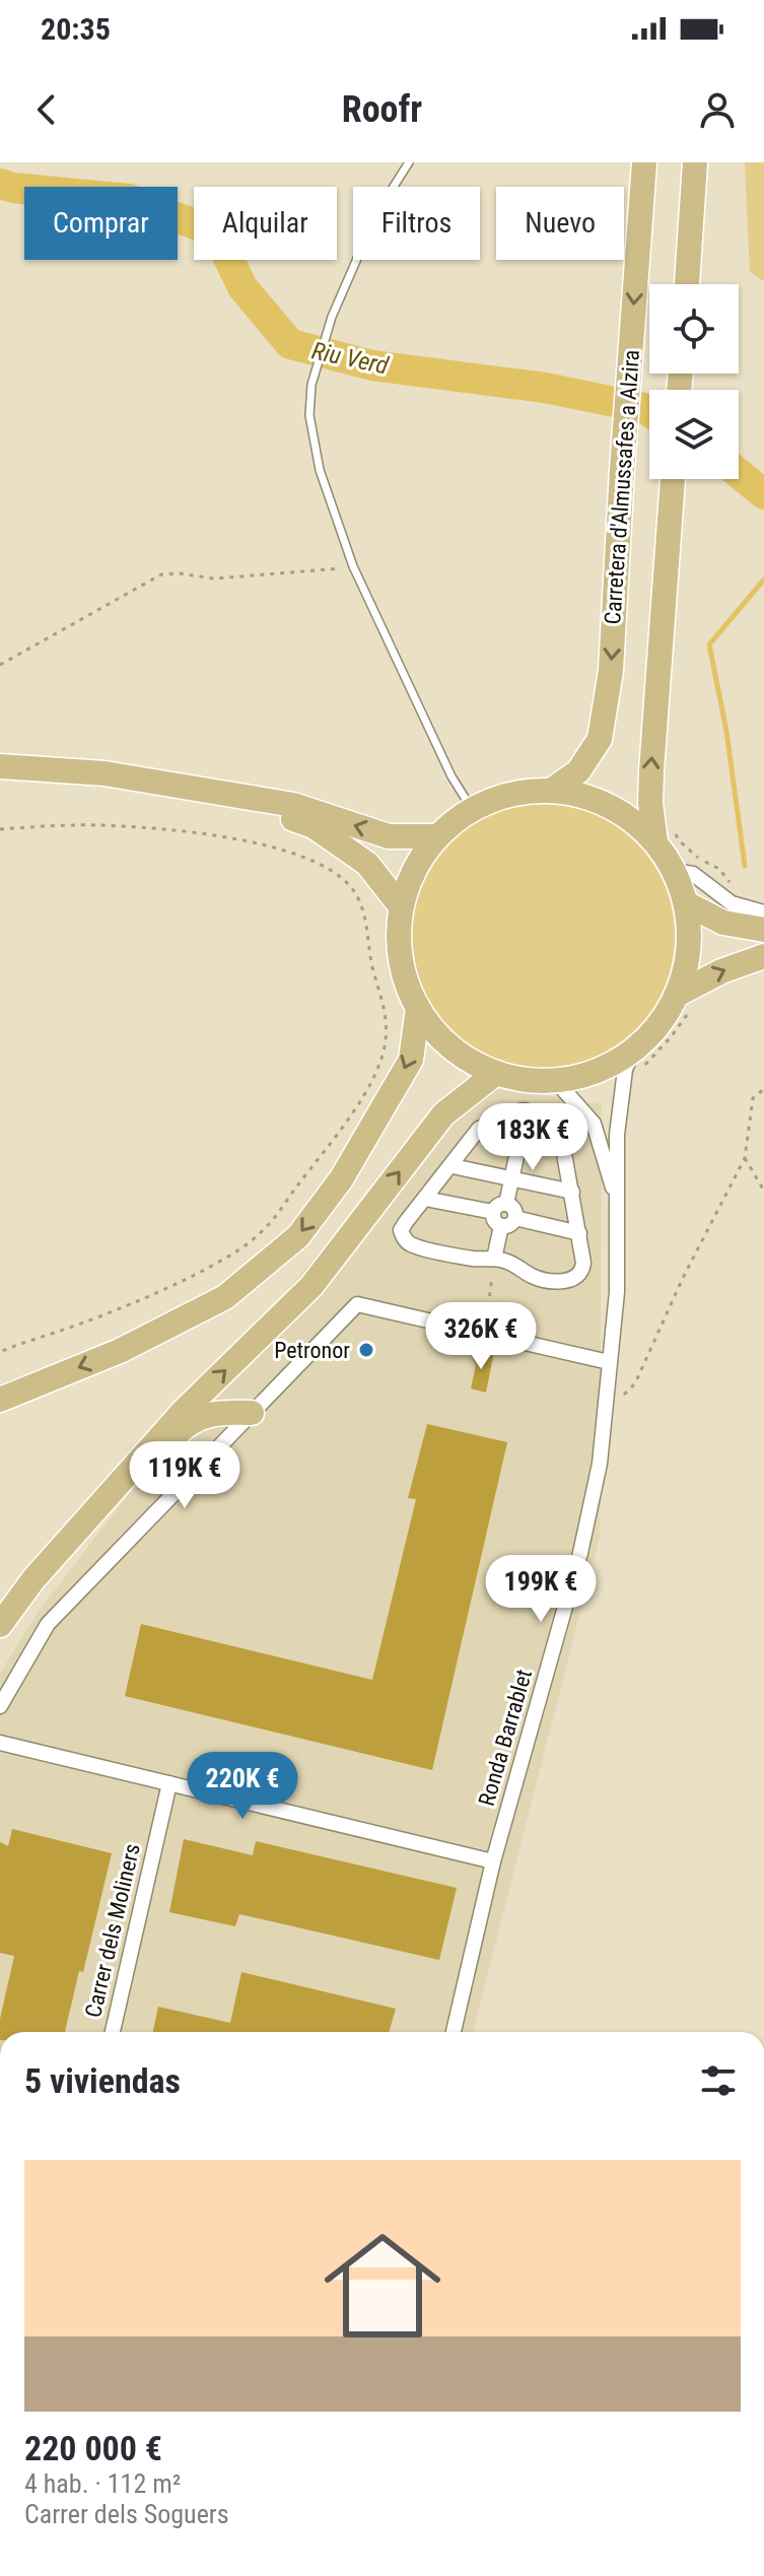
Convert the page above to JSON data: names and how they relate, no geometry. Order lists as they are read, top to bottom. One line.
{"streets":{"main road":["Carretera d'Almussafes a Alzira"],"street":["Ronda Barrablet","Carrer dels Moliners"]},"crossings":[["Carretera d'Almussafes a Alzira","Ronda Barrablet"]],"water":["Riu Verd"],"places":["Petronor"],"page":{"status":"20:35","header":"Roofr","chip":["Comprar","Alquilar","Filtros","Nuevo"],"price":["183K €","326K €","119K €","199K €","220K €"],"heading":"5 viviendas","list":[{"name":"220 000 €","note":"4 hab. · 112 m² · Carrer dels Soguers"}]}}
